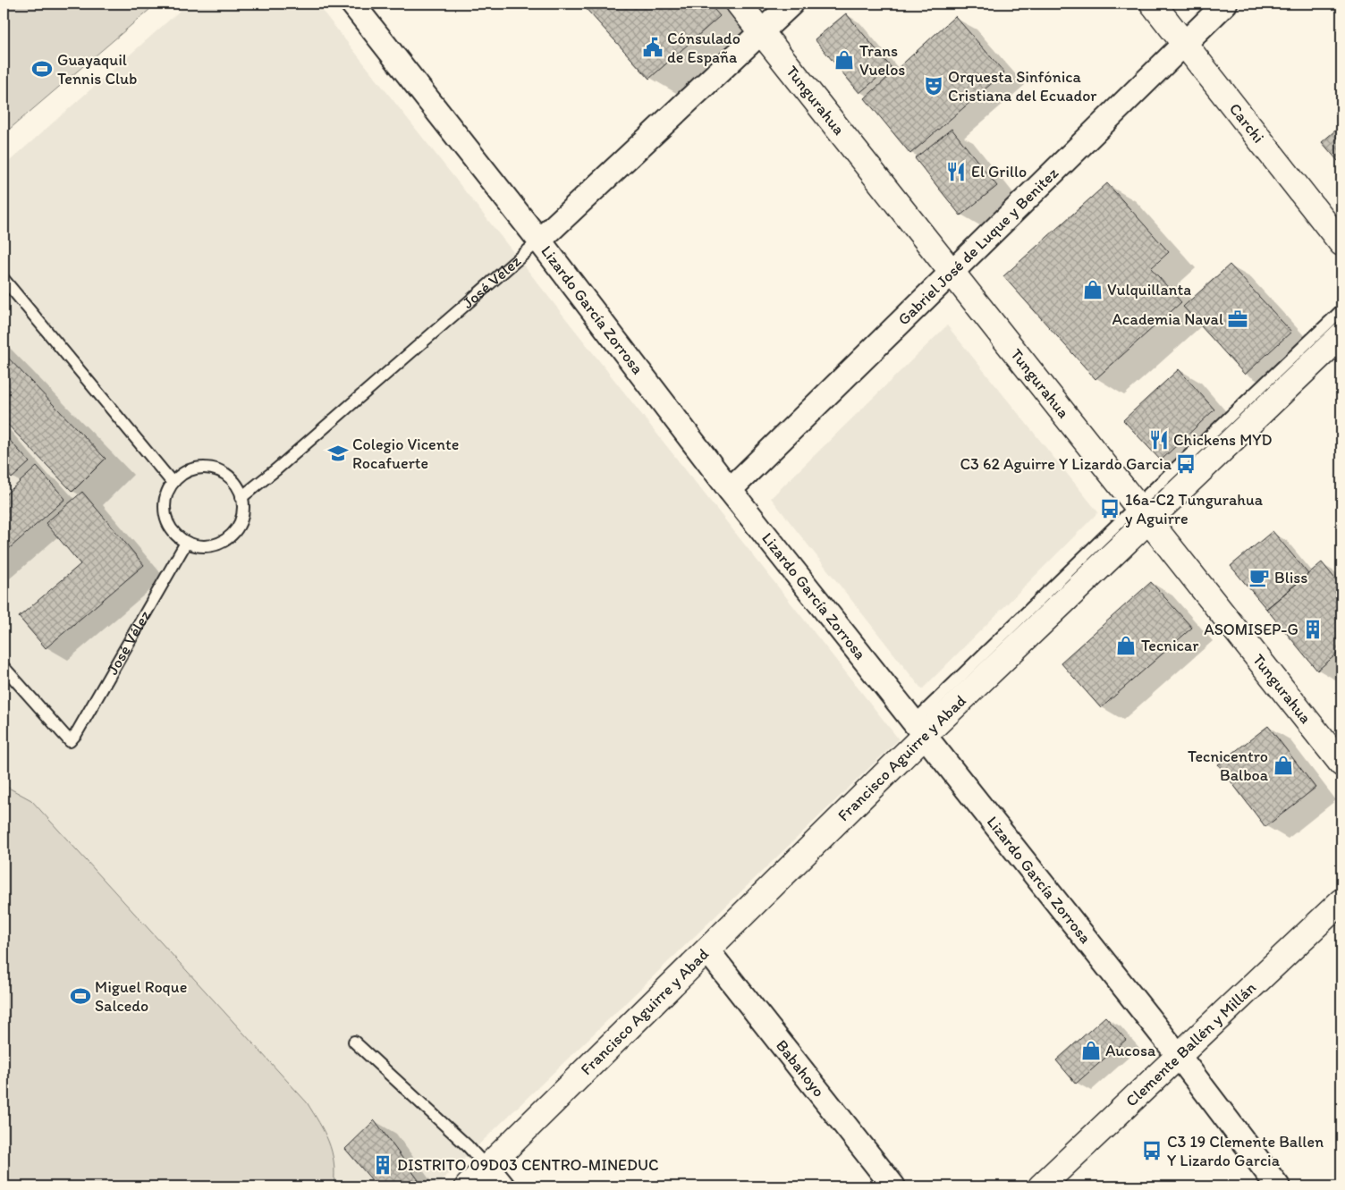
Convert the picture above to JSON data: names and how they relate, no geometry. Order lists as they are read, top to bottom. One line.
{"streets":{"main road":["Tungurahua","Carchi","Francisco Aguirre y Abad","Clemente Ballén y Millán"],"street":["Gabriel José de Luque y Benitez","José Vélez","Lizardo García Zorrosa","Babahoyo"]},"crossings":[["Tungurahua","Gabriel José de Luque y Benitez"],["Tungurahua","José Vélez"],["Tungurahua","Francisco Aguirre y Abad"],["Carchi","Gabriel José de Luque y Benitez"],["Gabriel José de Luque y Benitez","Lizardo García Zorrosa"],["José Vélez","Lizardo García Zorrosa"],["Lizardo García Zorrosa","Francisco Aguirre y Abad"],["Lizardo García Zorrosa","Clemente Ballén y Millán"],["Francisco Aguirre y Abad","Babahoyo"]],"places":{"public building":["Cónsulado de España"],"shop":["Trans Vuelos","Vulquillanta","Tecnicar","Tecnicentro Balboa","Aucosa"],"sports":["Guayaquil Tennis Club","Miguel Roque Salcedo"],"theatre":["Orquesta Sinfónica Cristiana del Ecuador"],"restaurant":["El Grillo","Chickens MYD"],"office":["Academia Naval"],"school or university":["Colegio Vicente Rocafuerte"],"bus stop":["C3 62 Aguirre Y Lizardo Garcia","16a-C2 Tungurahua y Aguirre","C3 19 Clemente Ballen Y Lizardo Garcia"],"cafe":["Bliss"],"building":["ASOMISEP-G","DISTRITO 09D03 CENTRO-MINEDUC"]}}
